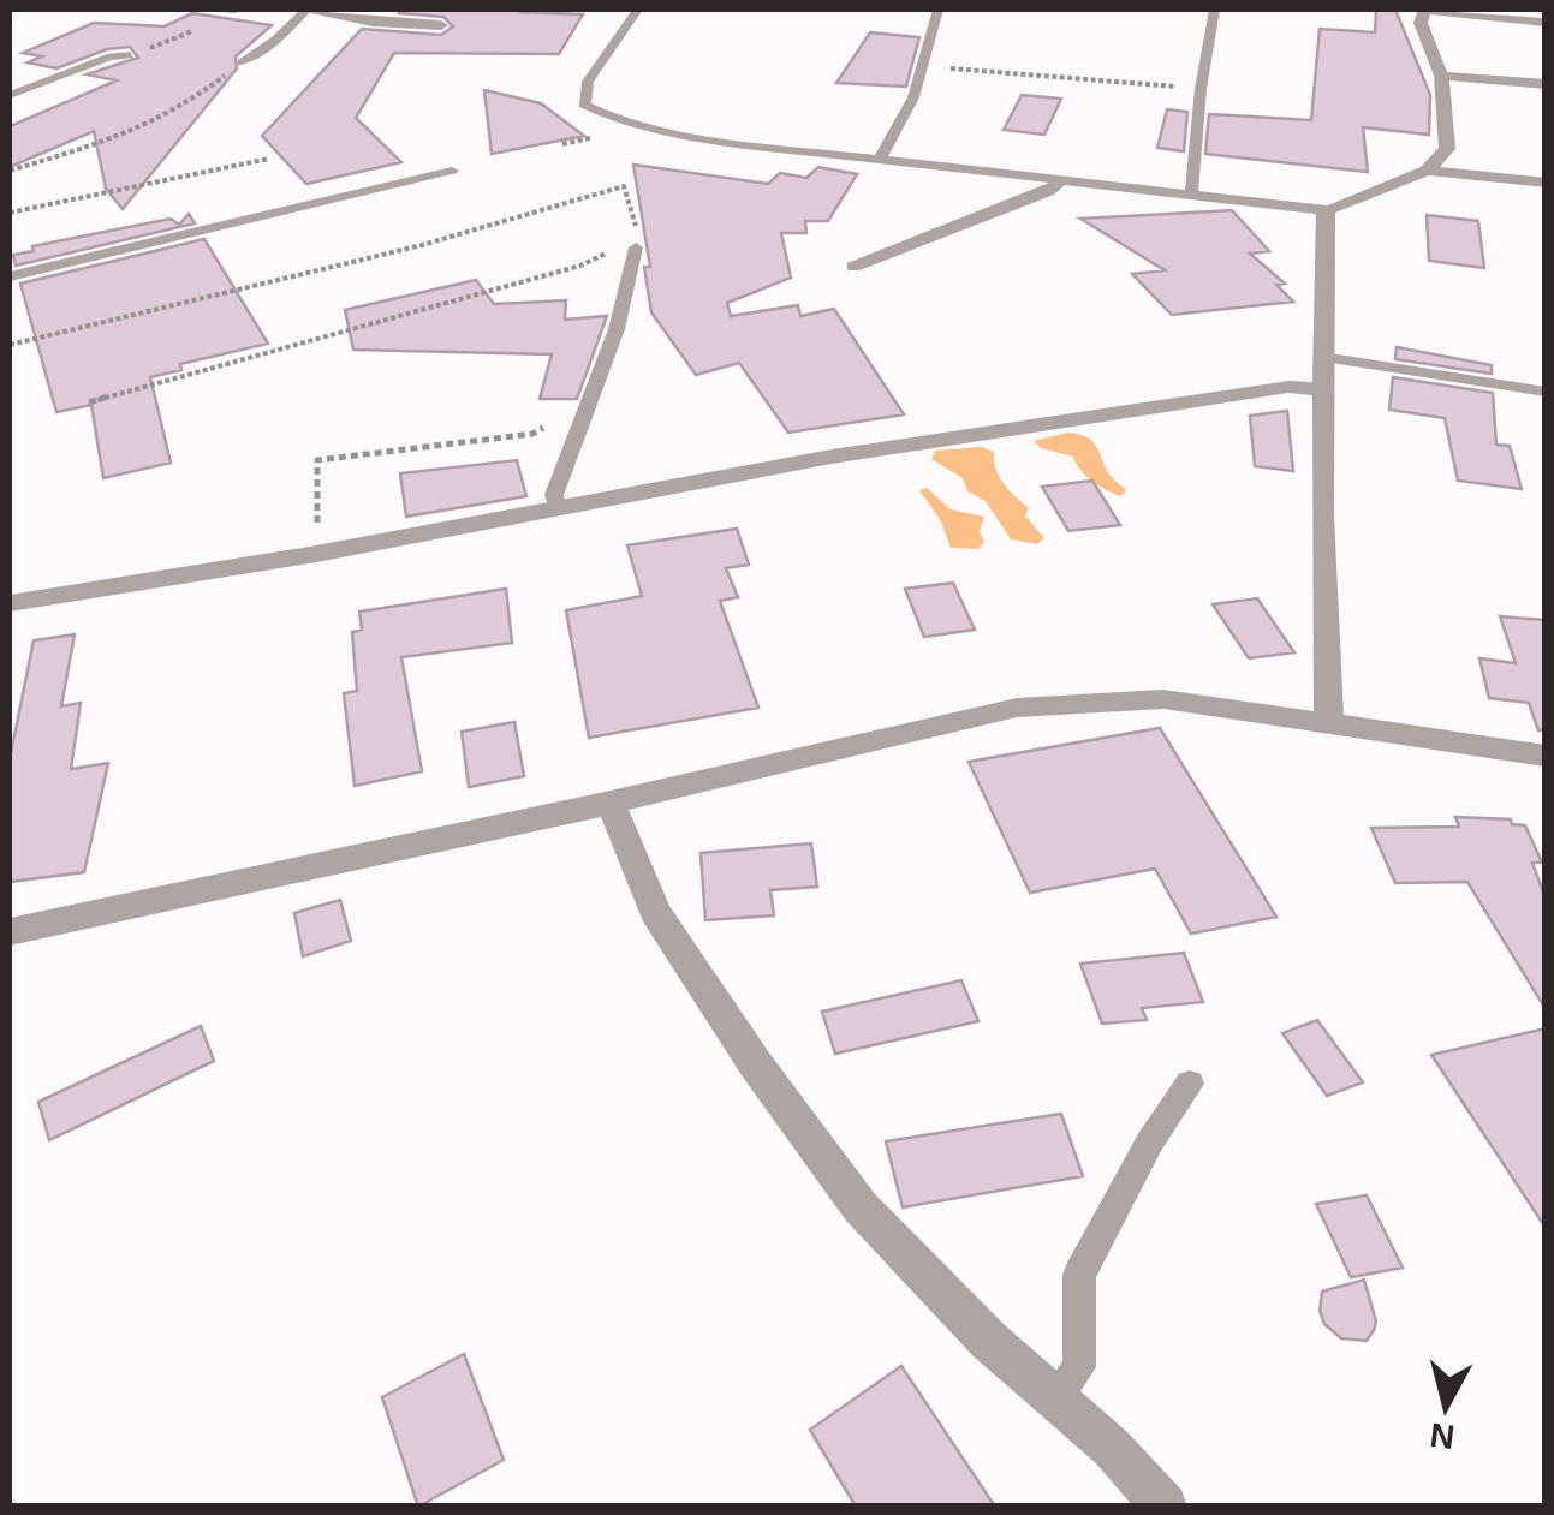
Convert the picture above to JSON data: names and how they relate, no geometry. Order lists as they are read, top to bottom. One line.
{"north":"bottom"}
